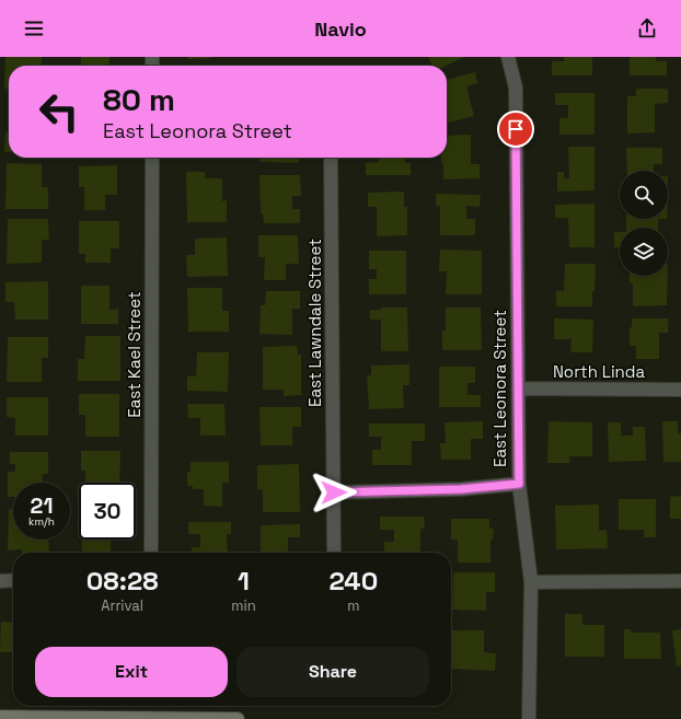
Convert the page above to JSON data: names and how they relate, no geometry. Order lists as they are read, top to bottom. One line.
{"streets":{"street":["East Lawndale Street","East Kael Street","North Linda","East Leonora Street"]},"crossings":[["North Linda","East Leonora Street"]],"page":{"header":"Navio","turn":["80 m","East Leonora Street"],"speed":"21 km/h","limit":"30","eta":["08:28","Arrival","1","min","240","m"],"buttons":["Exit","Share"]}}
